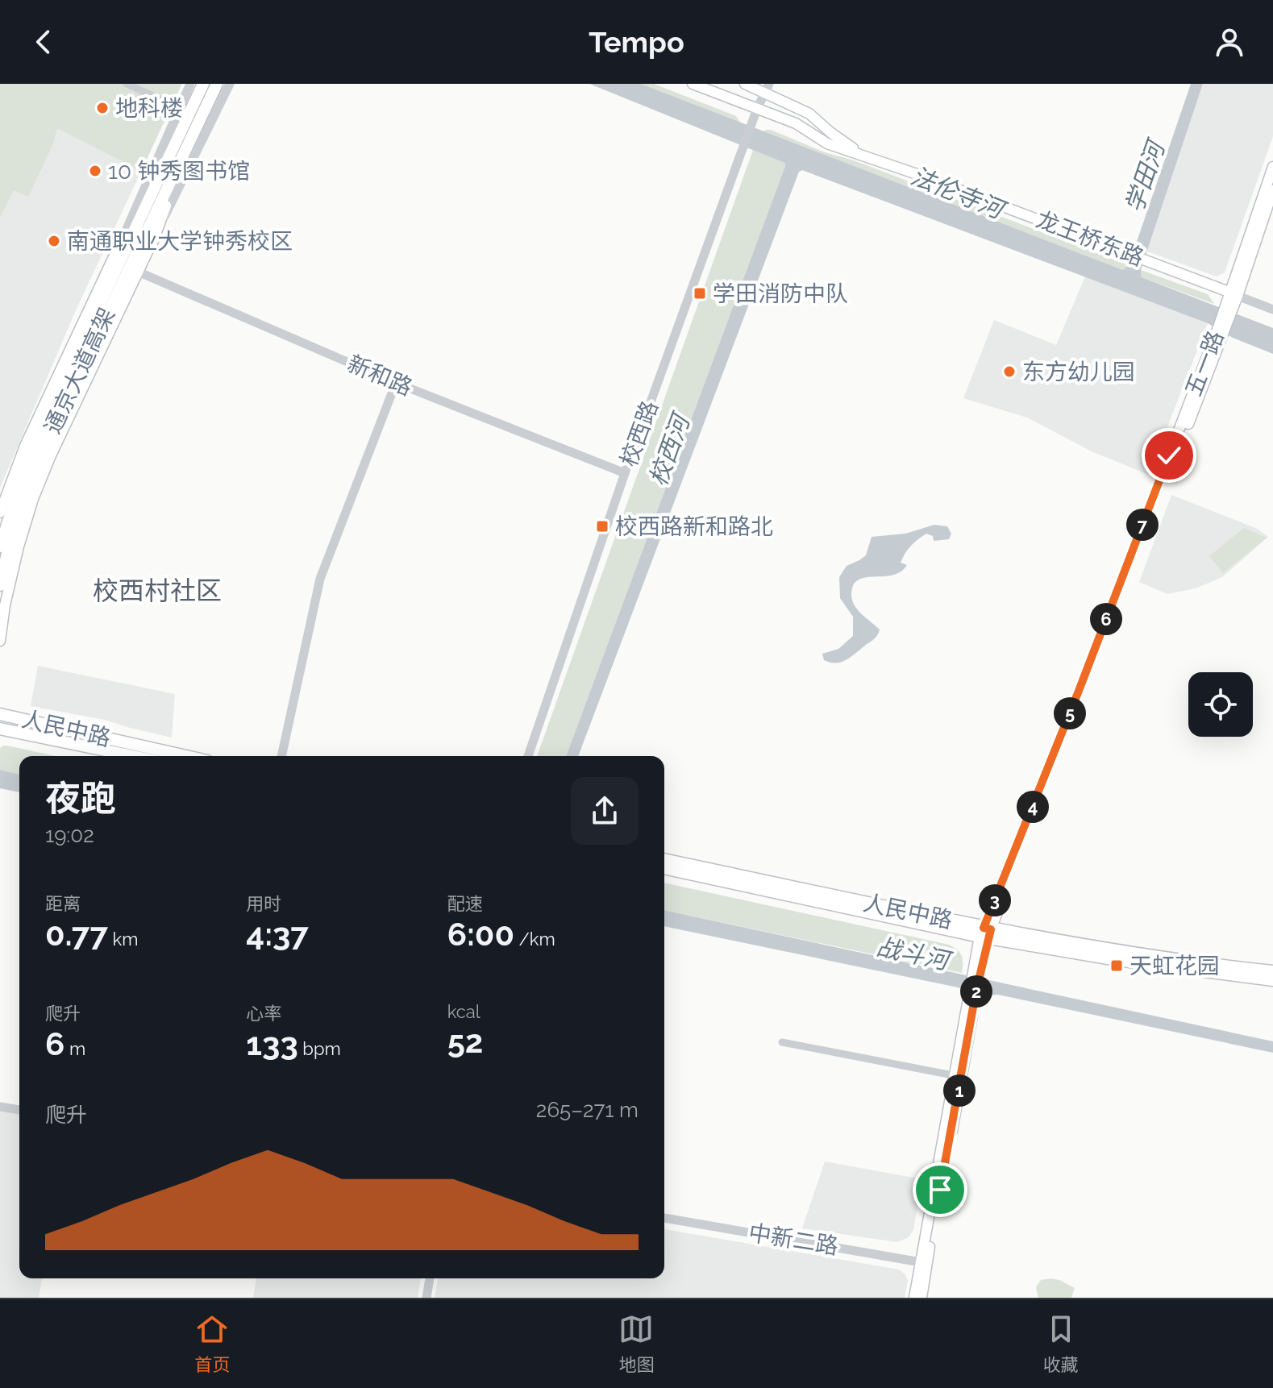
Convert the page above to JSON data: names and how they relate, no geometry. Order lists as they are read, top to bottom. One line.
{"streets":{"main road":["龙王桥东路","五一路","通京大道高架","人民中路"],"street":["新和路","校西路","中新二路"]},"crossings":[["龙王桥东路","五一路"],["龙王桥东路","校西路"],["五一路","人民中路"],["五一路","中新二路"],["新和路","校西路"]],"districts":["校西村社区"],"water":["学田河","法伦寺河","校西河","战斗河"],"places":{"other":["地科楼","10 钟秀图书馆","南通职业大学钟秀校区","东方幼儿园"],"transit":["学田消防中队","校西路新和路北","天虹花园"]},"page":{"header":"Tempo","pins":["7","6","5","4","3","2","1"],"heading":["夜跑","19:02"],"stats":[["距离","0.77 km"],["用时","4:37"],["配速","6:00 /km"],["爬升","6 m"],["心率","133 bpm"],["kcal","52"]],"chart":["爬升","265–271 m"],"tabs":["首页","地图","收藏"]}}
